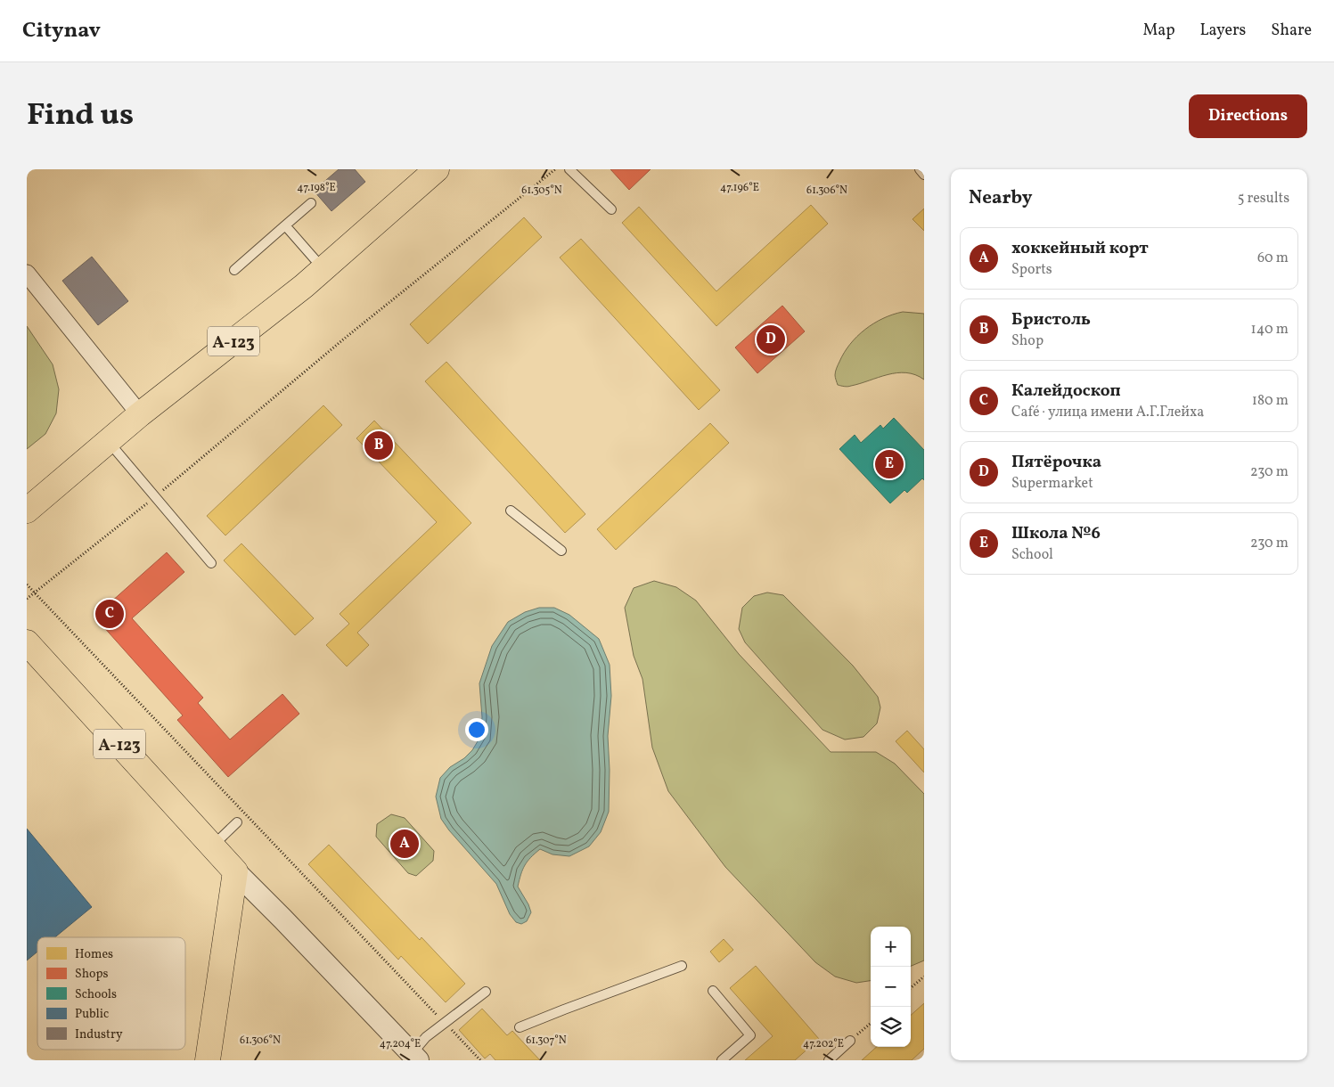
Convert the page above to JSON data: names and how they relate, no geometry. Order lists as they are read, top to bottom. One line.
{"streets":{"main road":["А-123"]},"legend":["Homes","Shops","Schools","Public","Industry"],"page":{"header":"Citynav","nav":["Map","Layers","Share"],"title":"Find us","buttons":"Directions","heading":["Nearby","5 results"],"list":[{"mark":"A","name":"хоккейный корт","note":"Sports","value":"60 m"},{"mark":"B","name":"Бристоль","note":"Shop","value":"140 m"},{"mark":"C","name":"Калейдоскоп","note":"Café · улица имени А.Г.Глейха","value":"180 m"},{"mark":"D","name":"Пятёрочка","note":"Supermarket","value":"230 m"},{"mark":"E","name":"Школа №6","note":"School","value":"230 m"}],"pins":["D","B","E","C","A"],"map_buttons":["+","−"]},"coordinates":["47.198°E","47.196°E","61.305°N","61.306°N","61.307°N","47.204°E","47.202°E"]}
